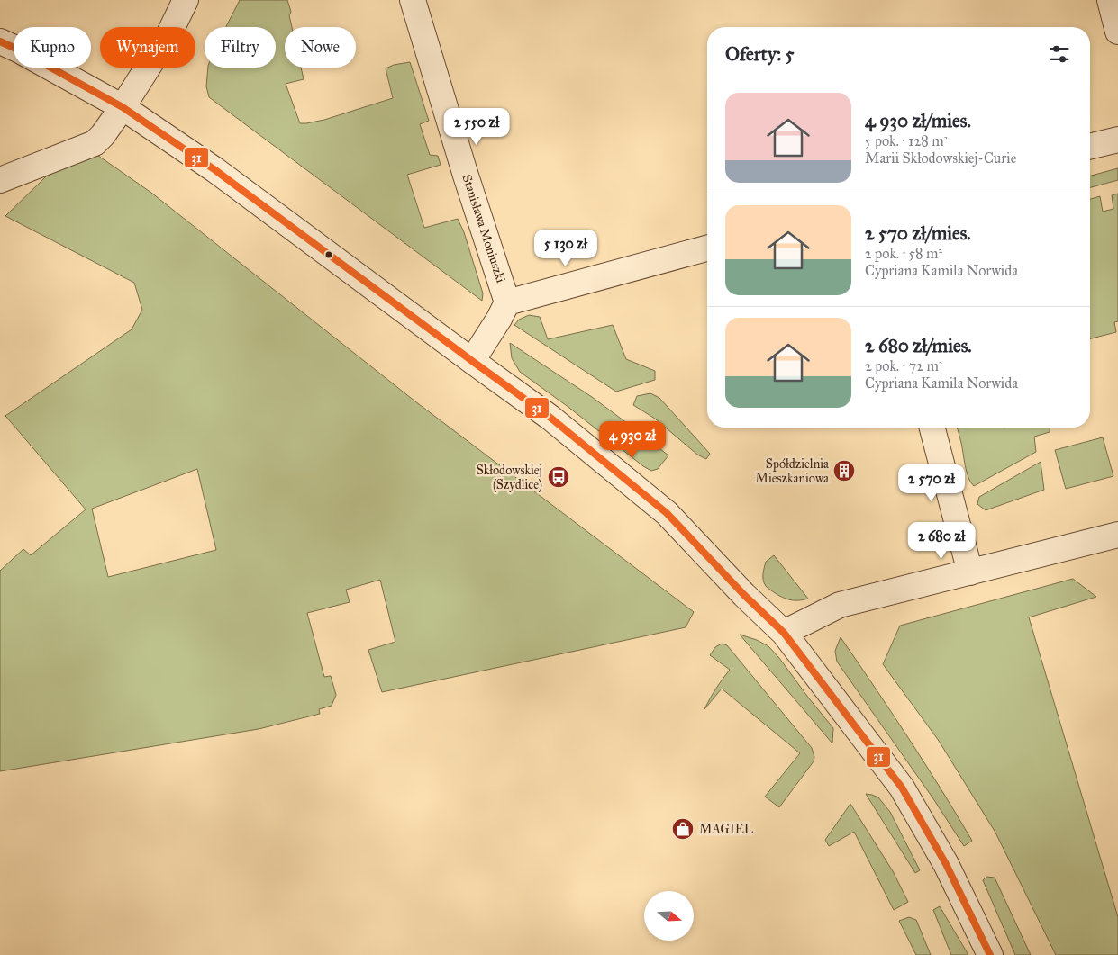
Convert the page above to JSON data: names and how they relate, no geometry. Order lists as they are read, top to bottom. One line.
{"streets":{"street":["Stanisława Moniuszki"]},"places":{"building":["Spółdzielnia Mieszkaniowa"],"bus stop":["Skłodowskiej (Szydlice)"],"shop":["MAGIEL"]},"lines":["transit line 31"],"north":"right","page":{"chip":["Kupno","Wynajem","Filtry","Nowe"],"heading":"Oferty: 5","list":[{"name":"4 930 zł/mies.","note":"5 pok. · 128 m² · Marii Skłodowskiej-Curie"},{"name":"2 570 zł/mies.","note":"2 pok. · 58 m² · Cypriana Kamila Norwida"},{"name":"2 680 zł/mies.","note":"2 pok. · 72 m² · Cypriana Kamila Norwida"}],"price":["2 550 zł","5 130 zł","4 930 zł","2 570 zł","2 680 zł"]}}
